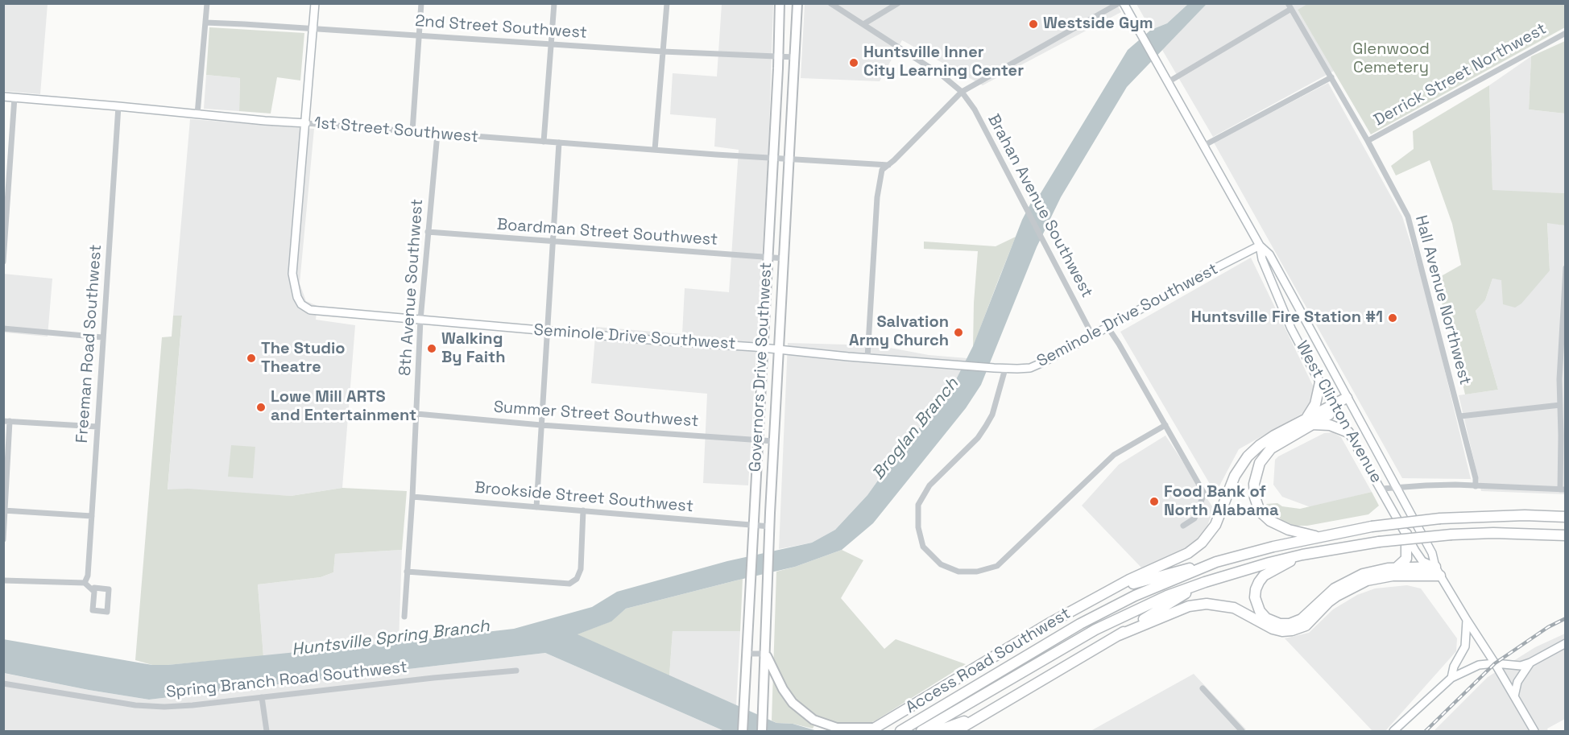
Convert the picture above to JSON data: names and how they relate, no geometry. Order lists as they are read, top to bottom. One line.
{"streets":{"highway":["Access Road Southwest"],"main road":["Governors Drive Southwest"],"street":["2nd Street Southwest","Derrick Street Northwest","1st Street Southwest","Brahan Avenue Southwest","Boardman Street Southwest","8th Avenue Southwest","Hall Avenue Northwest","Seminole Drive Southwest","Freeman Road Southwest","West Clinton Avenue","Summer Street Southwest","Brookside Street Southwest","Spring Branch Road Southwest"]},"crossings":[["2nd Street Southwest","Governors Drive Southwest"],["Derrick Street Northwest","Hall Avenue Northwest"],["1st Street Southwest","8th Avenue Southwest"],["1st Street Southwest","Seminole Drive Southwest"],["1st Street Southwest","Freeman Road Southwest"],["1st Street Southwest","Governors Drive Southwest"],["Brahan Avenue Southwest","Seminole Drive Southwest"],["Boardman Street Southwest","8th Avenue Southwest"],["Boardman Street Southwest","Governors Drive Southwest"],["8th Avenue Southwest","Seminole Drive Southwest"],["8th Avenue Southwest","Summer Street Southwest"],["8th Avenue Southwest","Brookside Street Southwest"],["Seminole Drive Southwest","Governors Drive Southwest"],["Seminole Drive Southwest","West Clinton Avenue"],["Governors Drive Southwest","Summer Street Southwest"],["Governors Drive Southwest","Brookside Street Southwest"]],"water":["Broglan Branch","Huntsville Spring Branch"],"parks":["Glenwood Cemetery"],"places":["Westside Gym","Huntsville Inner City Learning Center","Huntsville Fire Station #1","Salvation Army Church","Walking By Faith","The Studio Theatre","Lowe Mill ARTS and Entertainment","Food Bank of North Alabama"]}
